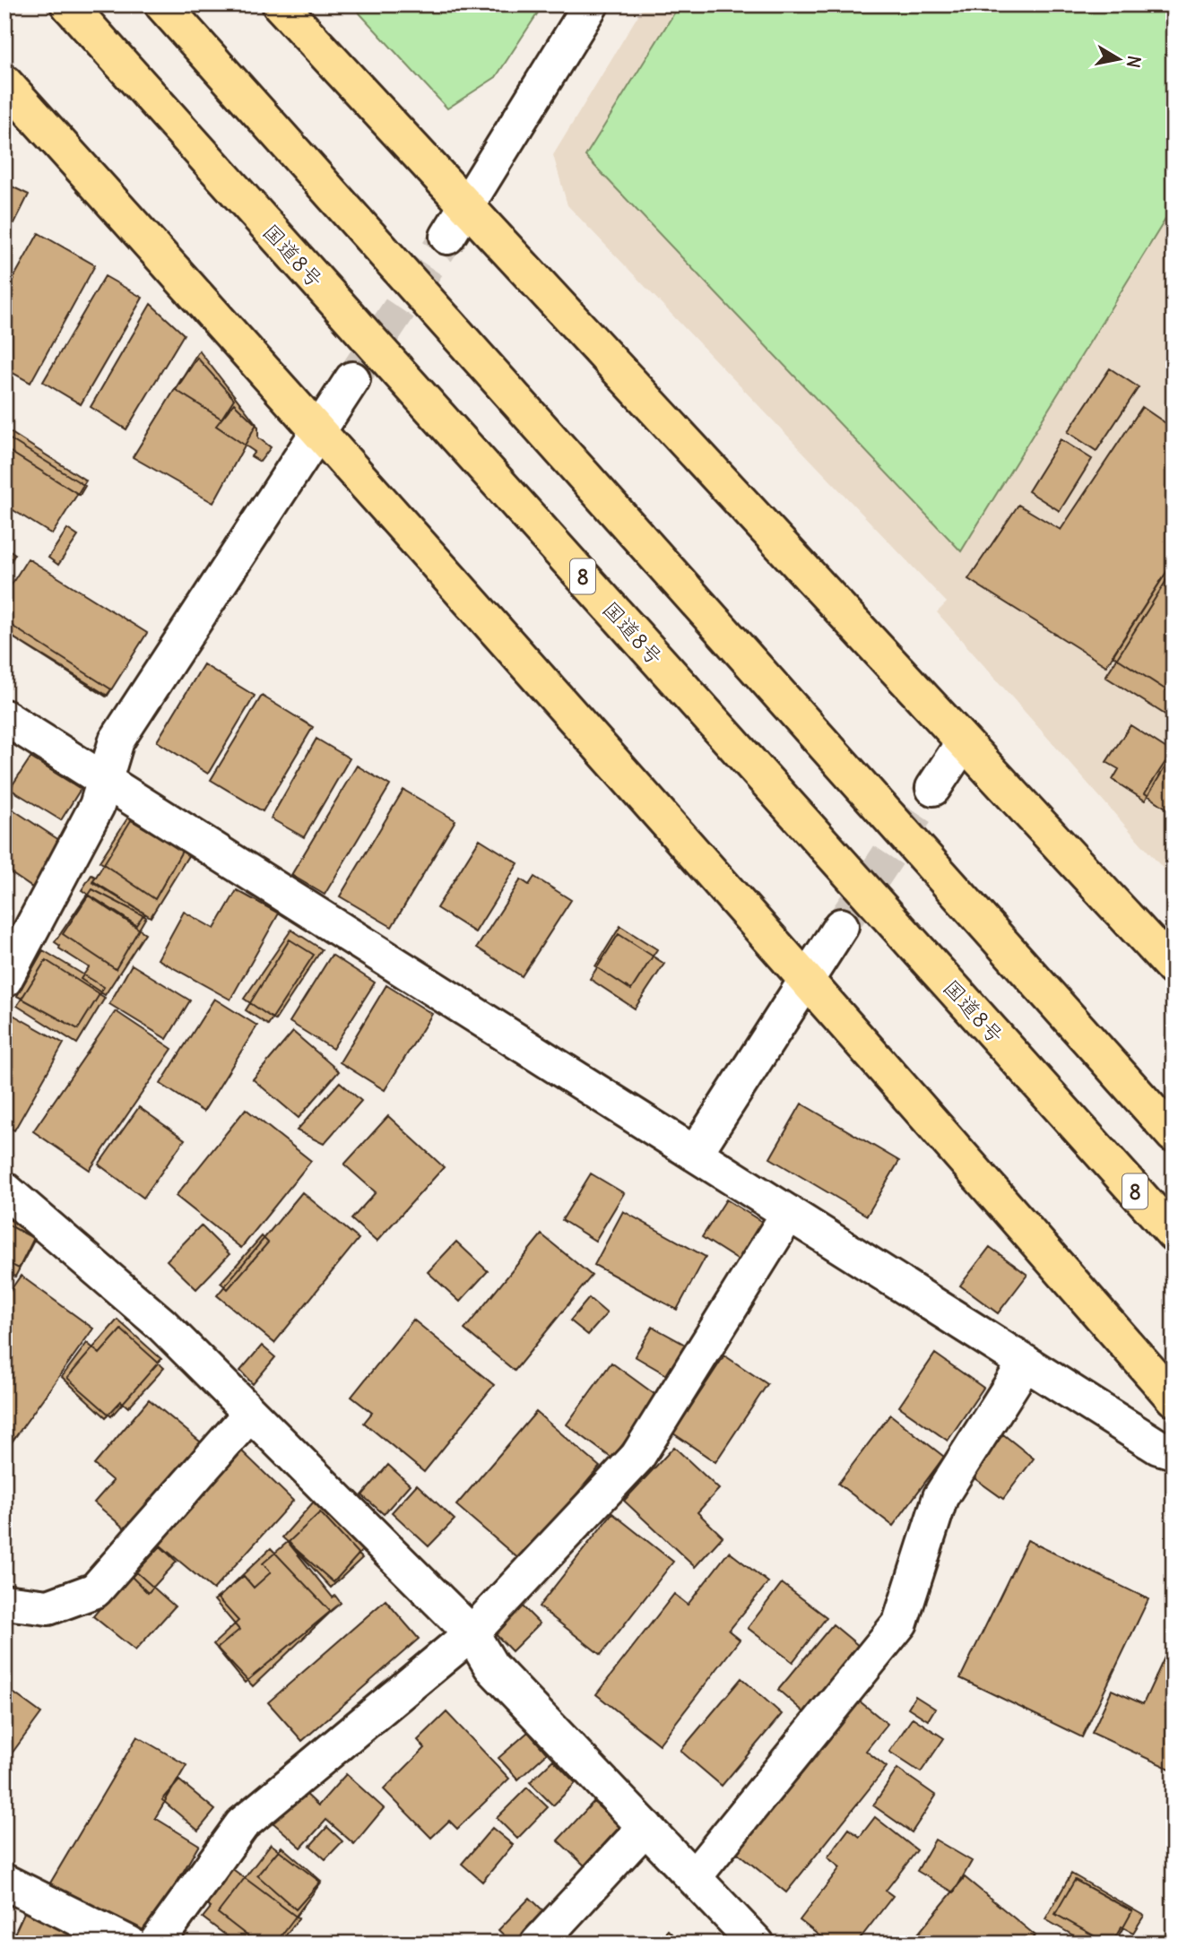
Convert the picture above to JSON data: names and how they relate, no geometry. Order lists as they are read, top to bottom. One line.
{"streets":{"highway":["国道8号","8"]},"north":"right"}
